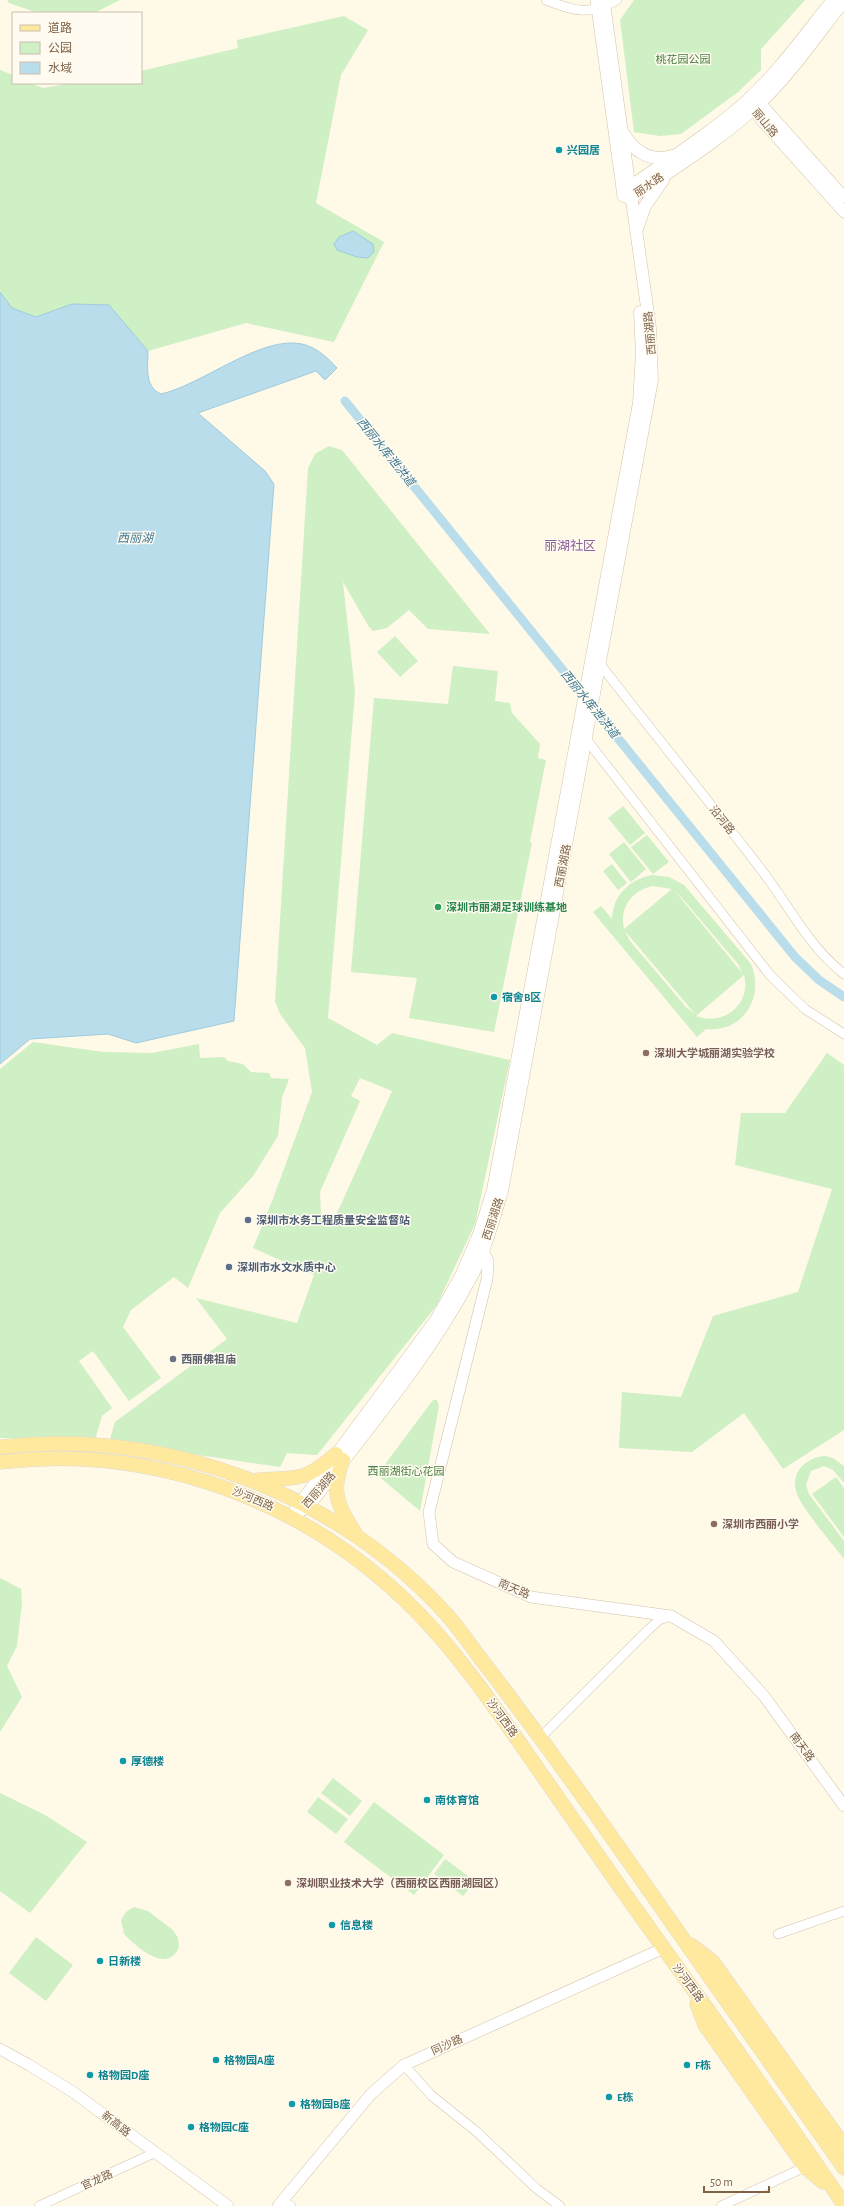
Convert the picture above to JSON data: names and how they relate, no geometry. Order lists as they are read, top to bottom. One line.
{"streets":{"main road":["丽水路","西丽湖路","沙河西路"],"street":["丽山路","沿河路","南天路","同沙路","新高路","官龙路"]},"crossings":[["丽山路","丽水路"],["丽水路","西丽湖路"],["西丽湖路","沿河路"],["西丽湖路","沙河西路"],["西丽湖路","南天路"],["沙河西路","同沙路"],["新高路","官龙路"]],"districts":["丽湖社区"],"water":["西丽水库泄洪道","西丽湖"],"parks":["桃花园公园","西丽湖街心花园"],"places":["兴园居","深圳市丽湖足球训练基地","宿舍B区","深圳大学城丽湖实验学校","深圳市水务工程质量安全监督站","深圳市水文水质中心","西丽佛祖庙","深圳市西丽小学","厚德楼","南体育馆","深圳职业技术大学（西丽校区西丽湖园区）","信息楼","日新楼","格物园A座","F栋","格物园D座","E栋","格物园B座","格物园C座"],"legend":["道路","公园","水域"],"scale_bar":"50 m"}
